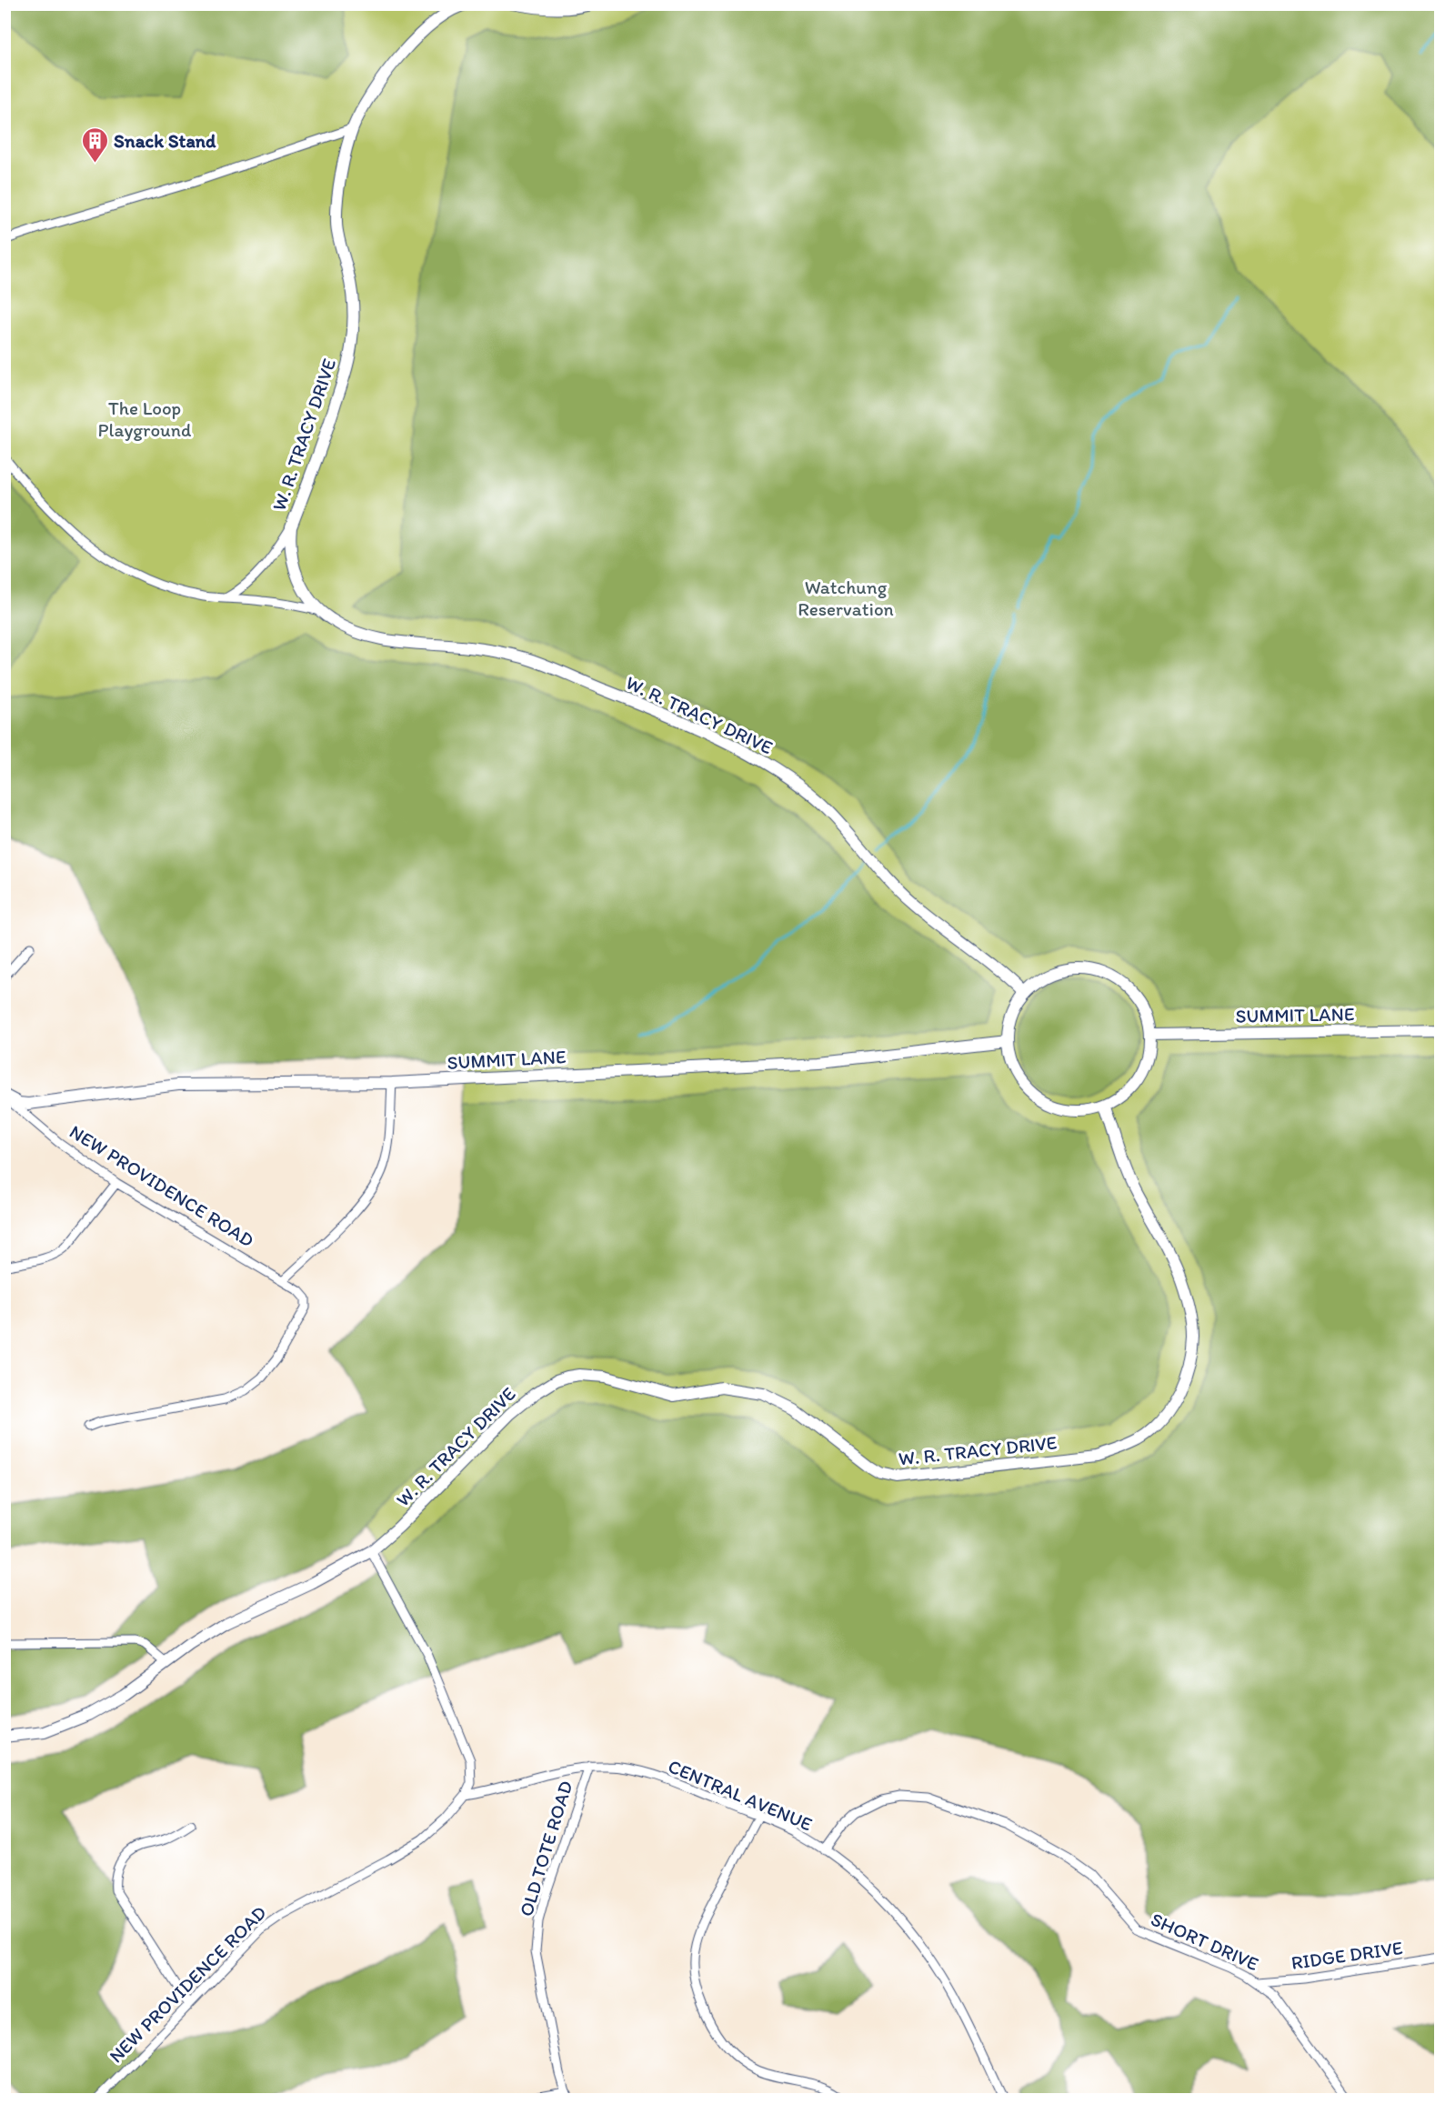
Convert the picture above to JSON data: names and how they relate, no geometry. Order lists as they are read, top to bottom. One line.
{"streets":{"street":["W. R. TRACY DRIVE","SUMMIT LANE","NEW PROVIDENCE ROAD","CENTRAL AVENUE","OLD TOTE ROAD","SHORT DRIVE","RIDGE DRIVE"]},"crossings":[["W. R. TRACY DRIVE","SUMMIT LANE"],["SUMMIT LANE","NEW PROVIDENCE ROAD"],["NEW PROVIDENCE ROAD","CENTRAL AVENUE"],["CENTRAL AVENUE","OLD TOTE ROAD"],["CENTRAL AVENUE","SHORT DRIVE"],["SHORT DRIVE","RIDGE DRIVE"]],"parks":["The Loop Playground","Watchung Reservation"],"places":{"building":["Snack Stand"]}}
